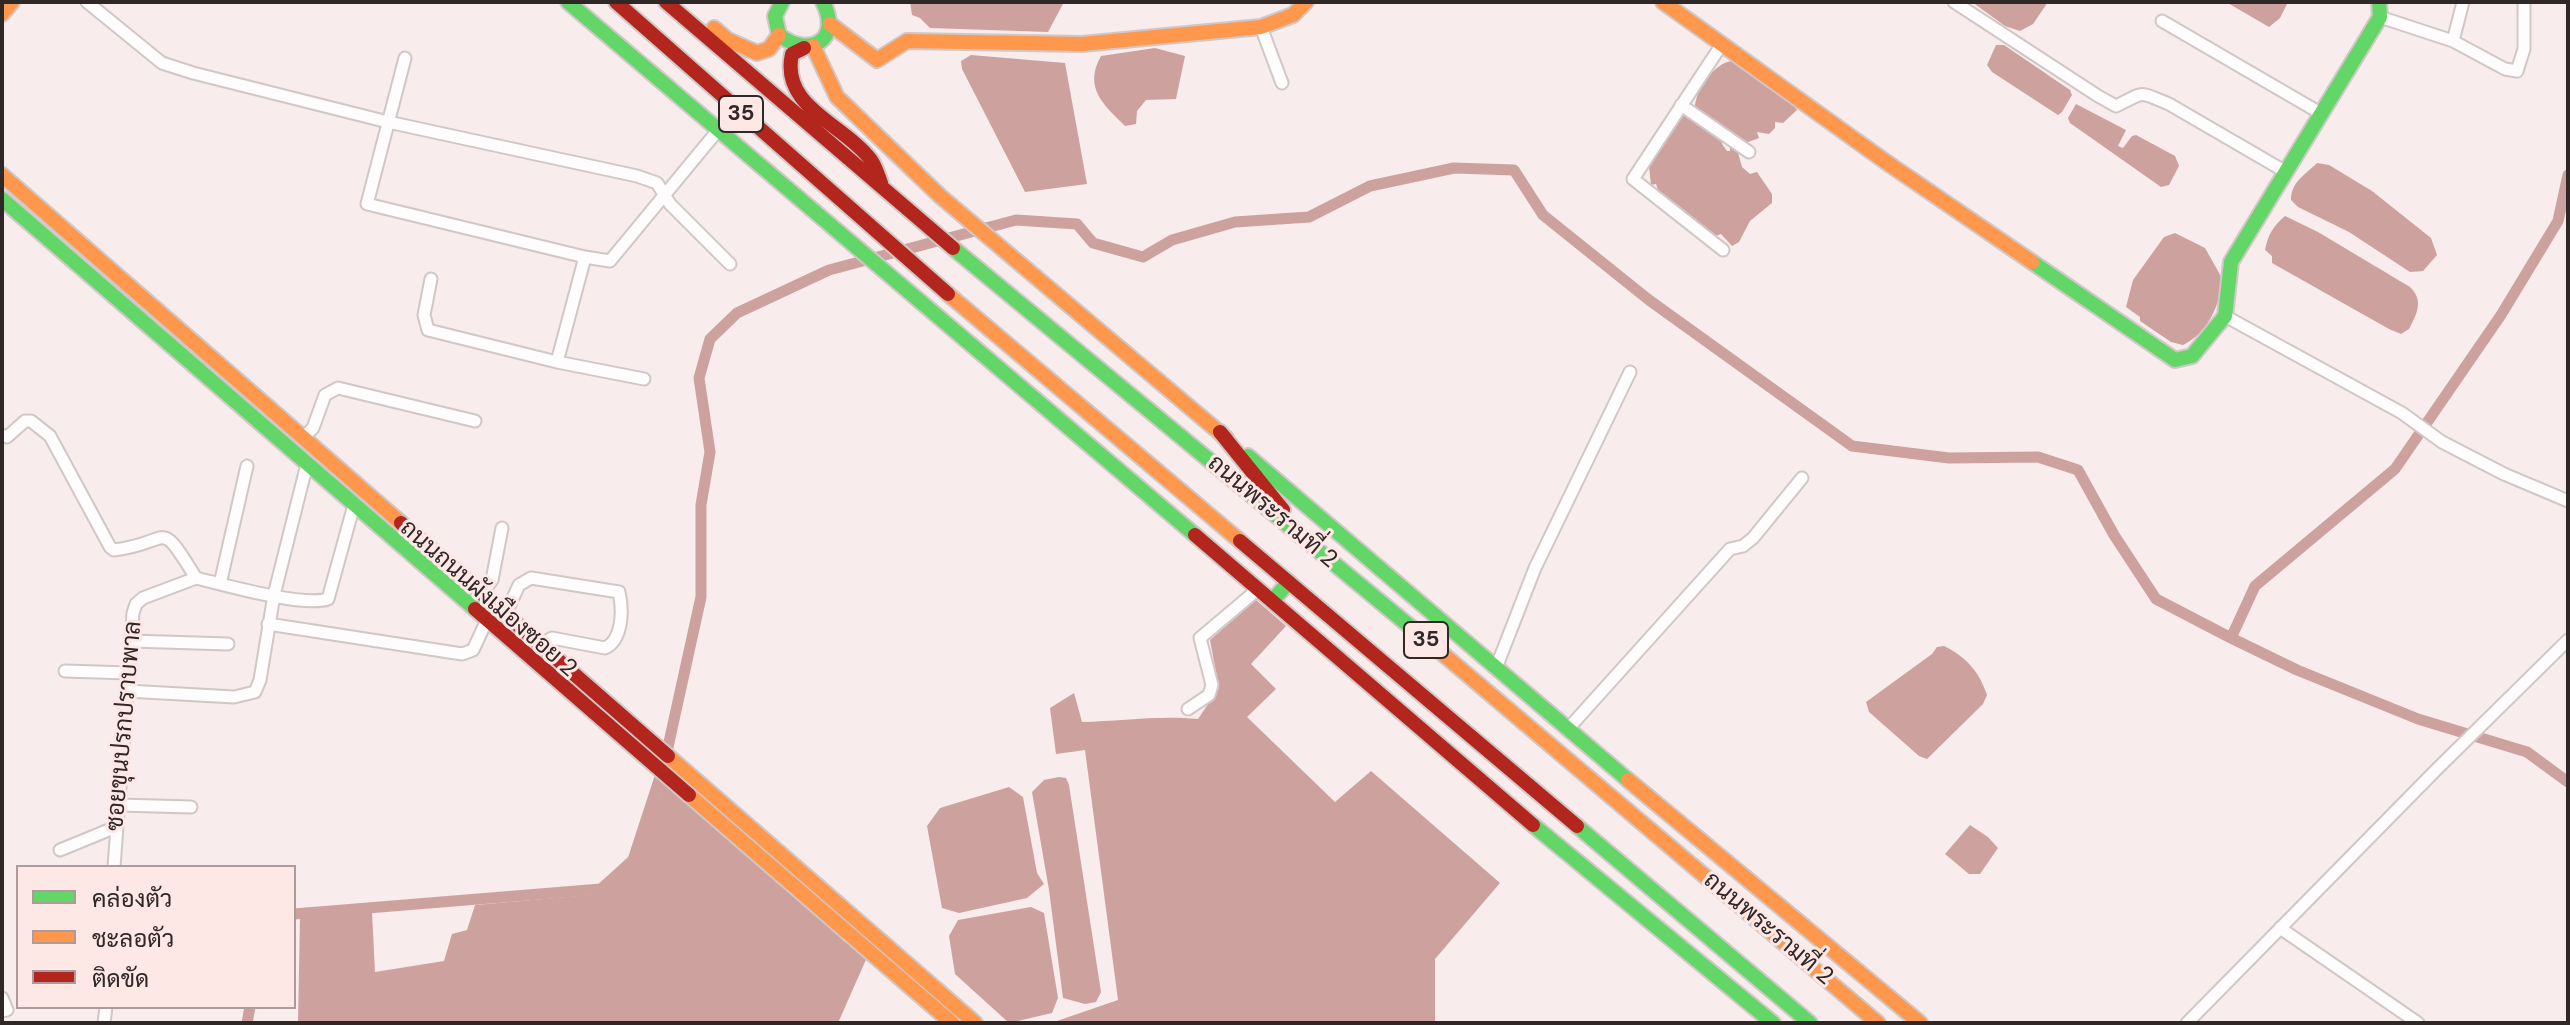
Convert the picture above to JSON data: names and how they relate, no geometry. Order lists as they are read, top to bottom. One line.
{"streets":{"main road":["35","ถนนพระรามที่ 2","ถนนถนนผังเมืองซอย 2"],"street":["ซอยขุนปรกปราบพาล"]},"legend":["คล่องตัว","ชะลอตัว","ติดขัด"]}
